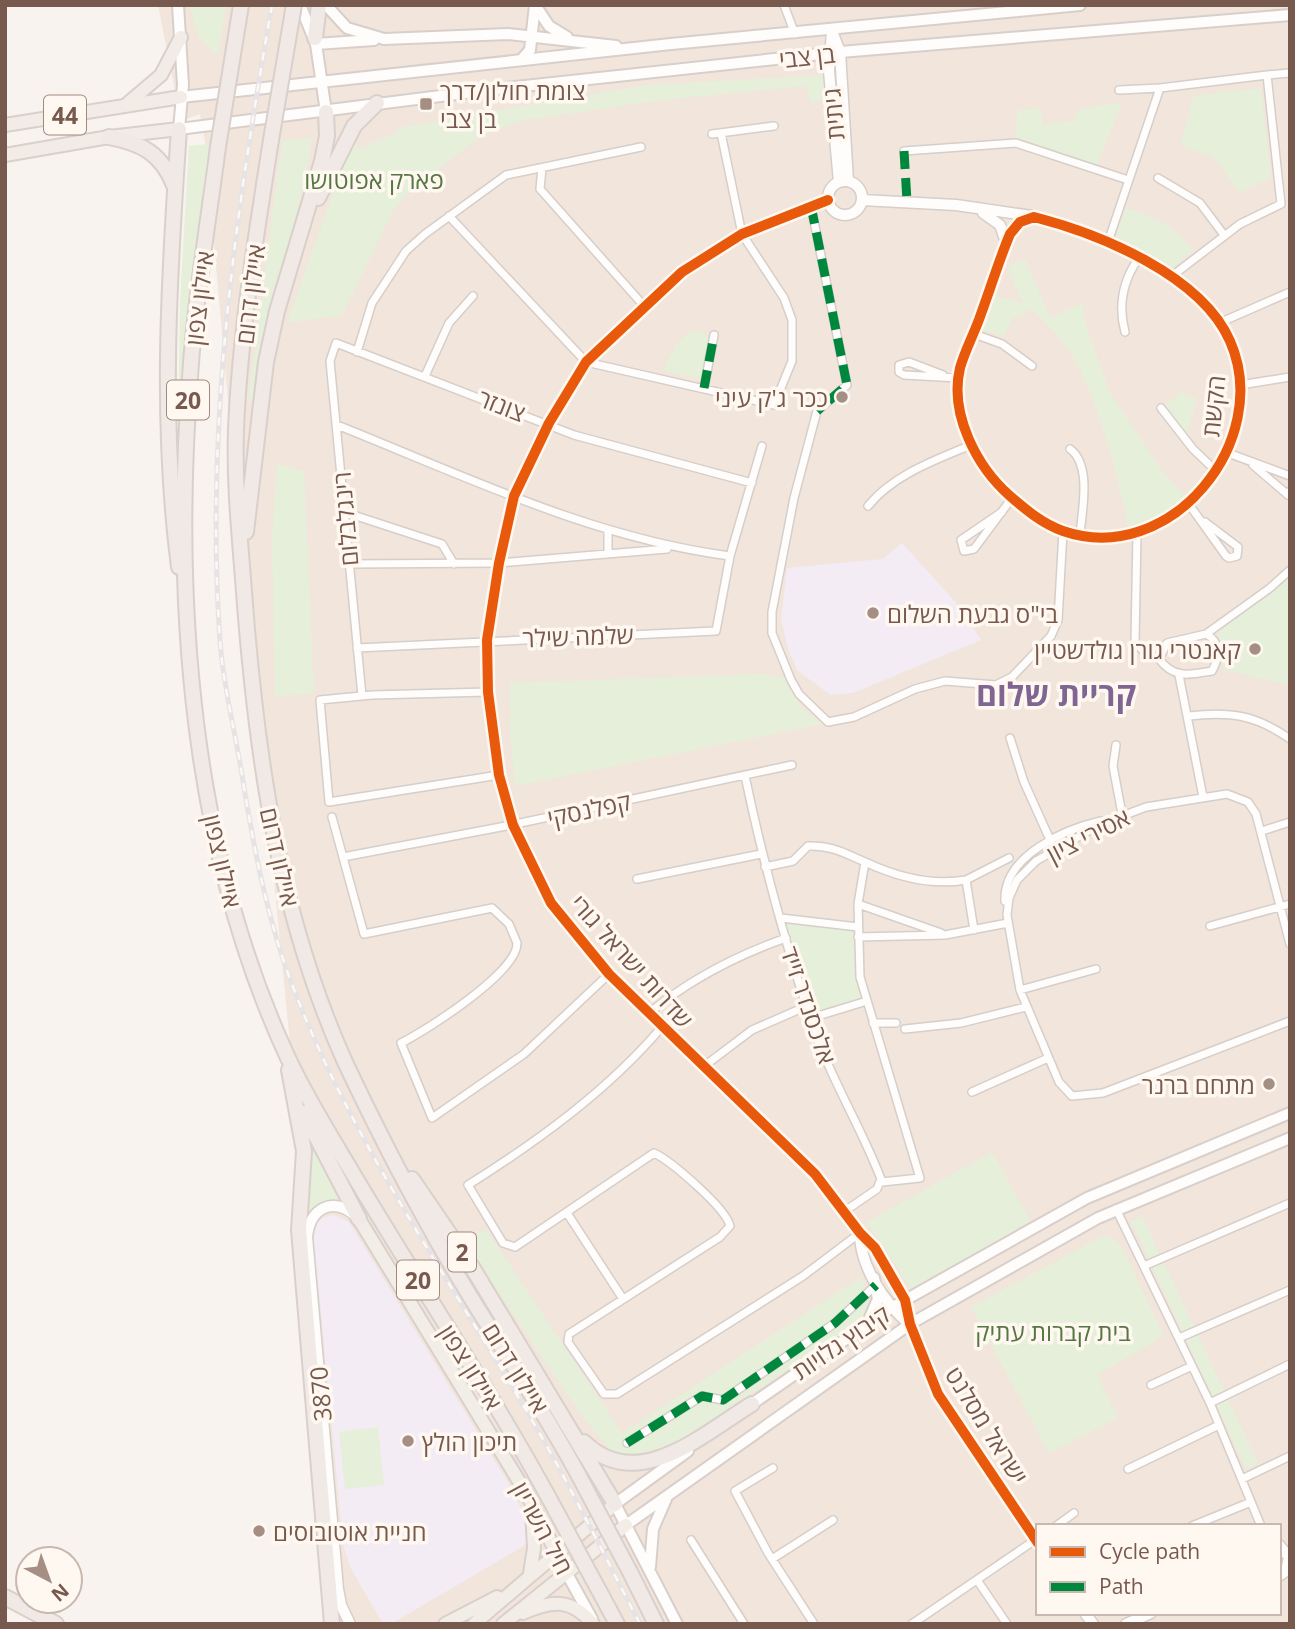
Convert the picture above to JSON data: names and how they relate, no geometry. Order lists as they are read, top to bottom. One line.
{"streets":{"highway":["44","איילון דרום","איילון צפון","20","2"],"main road":["בן צבי","קיבוץ גלויות","חיל השריון"],"street":["גיתית","צונזר","הקשת","רינגלבלום","שלמה שילר","קפלנסקי","אסירי ציון","שדרות ישראל גורי","אלכסנדר זייד","3870","ישראל מסלנט"]},"crossings":[["בן צבי","גיתית"],["בן צבי","44"],["גיתית","הקשת"],["גיתית","שדרות ישראל גורי"],["איילון דרום","2"],["צונזר","רינגלבלום"],["צונזר","שדרות ישראל גורי"],["הקשת","שדרות ישראל גורי"],["רינגלבלום","שלמה שילר"],["שלמה שילר","שדרות ישראל גורי"],["קפלנסקי","שדרות ישראל גורי"],["קפלנסקי","אלכסנדר זייד"],["שדרות ישראל גורי","קיבוץ גלויות"],["שדרות ישראל גורי","ישראל מסלנט"],["2","קיבוץ גלויות"],["קיבוץ גלויות","ישראל מסלנט"],["קיבוץ גלויות","חיל השריון"],["3870","חיל השריון"]],"districts":["קריית שלום"],"parks":["פארק אפוטושו","בית קברות עתיק"],"places":{"transit":["צומת חולון/דרך בן צבי"],"other":["ככר ג'ק עיני","בי\"ס גבעת השלום","קאנטרי גורן גולדשטיין","מתחם ברנר","תיכון הולץ","חניית אוטובוסים"]},"legend":["Cycle path","Path"],"north":"bottom right"}
